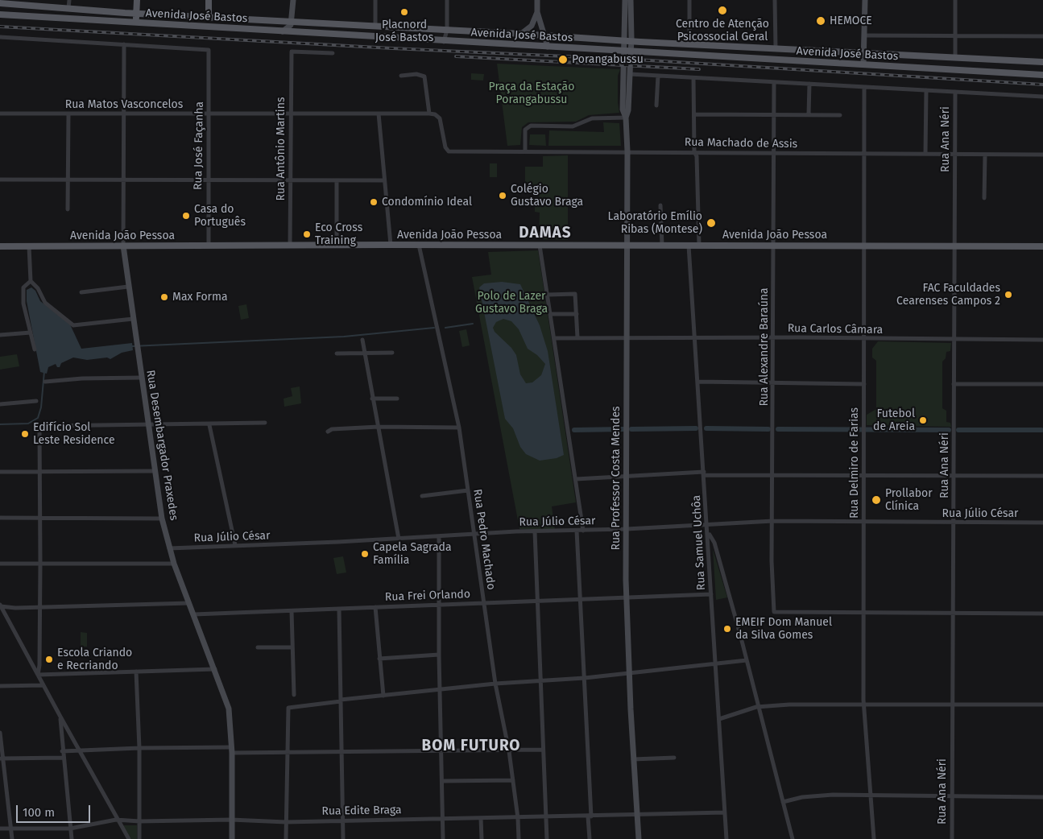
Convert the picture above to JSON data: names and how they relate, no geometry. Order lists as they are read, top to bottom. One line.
{"streets":{"main road":["Avenida José Bastos","Avenida João Pessoa"],"street":["Rua Matos Vasconcelos","Rua Ana Néri","Rua Machado de Assis","Rua José Façanha","Rua Antônio Martins","Rua Carlos Câmara","Rua Alexandre Baraúna","Rua Desembargador Praxedes","Rua Delmiro de Farias","Rua Professor Costa Mendes","Rua Júlio César","Rua Pedro Machado","Rua Samuel Uchôa","Rua Frei Orlando","Rua Edite Braga"]},"crossings":[["Rua Matos Vasconcelos","Rua Machado de Assis"],["Rua Matos Vasconcelos","Rua José Façanha"],["Rua Matos Vasconcelos","Rua Antônio Martins"],["Rua Matos Vasconcelos","Rua Desembargador Praxedes"],["Rua Ana Néri","Rua Machado de Assis"],["Rua Ana Néri","Avenida João Pessoa"],["Rua Ana Néri","Rua Carlos Câmara"],["Rua Ana Néri","Rua Júlio César"],["Rua Machado de Assis","Rua Alexandre Baraúna"],["Rua Machado de Assis","Rua Delmiro de Farias"],["Rua Machado de Assis","Rua Professor Costa Mendes"],["Rua José Façanha","Avenida João Pessoa"],["Rua José Façanha","Rua Desembargador Praxedes"],["Rua Antônio Martins","Avenida João Pessoa"],["Avenida João Pessoa","Rua Alexandre Baraúna"],["Avenida João Pessoa","Rua Desembargador Praxedes"],["Avenida João Pessoa","Rua Delmiro de Farias"],["Avenida João Pessoa","Rua Professor Costa Mendes"],["Avenida João Pessoa","Rua Pedro Machado"],["Avenida João Pessoa","Rua Samuel Uchôa"],["Rua Carlos Câmara","Rua Alexandre Baraúna"],["Rua Carlos Câmara","Rua Delmiro de Farias"],["Rua Carlos Câmara","Rua Professor Costa Mendes"],["Rua Carlos Câmara","Rua Samuel Uchôa"],["Rua Alexandre Baraúna","Rua Delmiro de Farias"],["Rua Alexandre Baraúna","Rua Júlio César"],["Rua Desembargador Praxedes","Rua Júlio César"],["Rua Desembargador Praxedes","Rua Frei Orlando"],["Rua Desembargador Praxedes","Rua Edite Braga"],["Rua Delmiro de Farias","Rua Júlio César"],["Rua Professor Costa Mendes","Rua Júlio César"],["Rua Professor Costa Mendes","Rua Frei Orlando"],["Rua Professor Costa Mendes","Rua Edite Braga"],["Rua Júlio César","Rua Pedro Machado"],["Rua Júlio César","Rua Samuel Uchôa"],["Rua Pedro Machado","Rua Frei Orlando"],["Rua Pedro Machado","Rua Edite Braga"],["Rua Samuel Uchôa","Rua Frei Orlando"],["Rua Samuel Uchôa","Rua Edite Braga"]],"districts":["DAMAS","BOM FUTURO"],"parks":["Praça da Estação Porangabussu","Polo de Lazer Gustavo Braga"],"places":["Centro de Atenção Psicossocial Geral","Placnord José Bastos","HEMOCE","Porangabussu","Colégio Gustavo Braga","Condomínio Ideal","Casa do Português","Laboratório Emílio Ribas (Montese)","Eco Cross Training","FAC Faculdades Cearenses Campos 2","Max Forma","Futebol de Areia","Edifício Sol Leste Residence","Prollabor Clínica","Capela Sagrada Família","EMEIF Dom Manuel da Silva Gomes","Escola Criando e Recriando"],"scale_bar":"100 m"}
